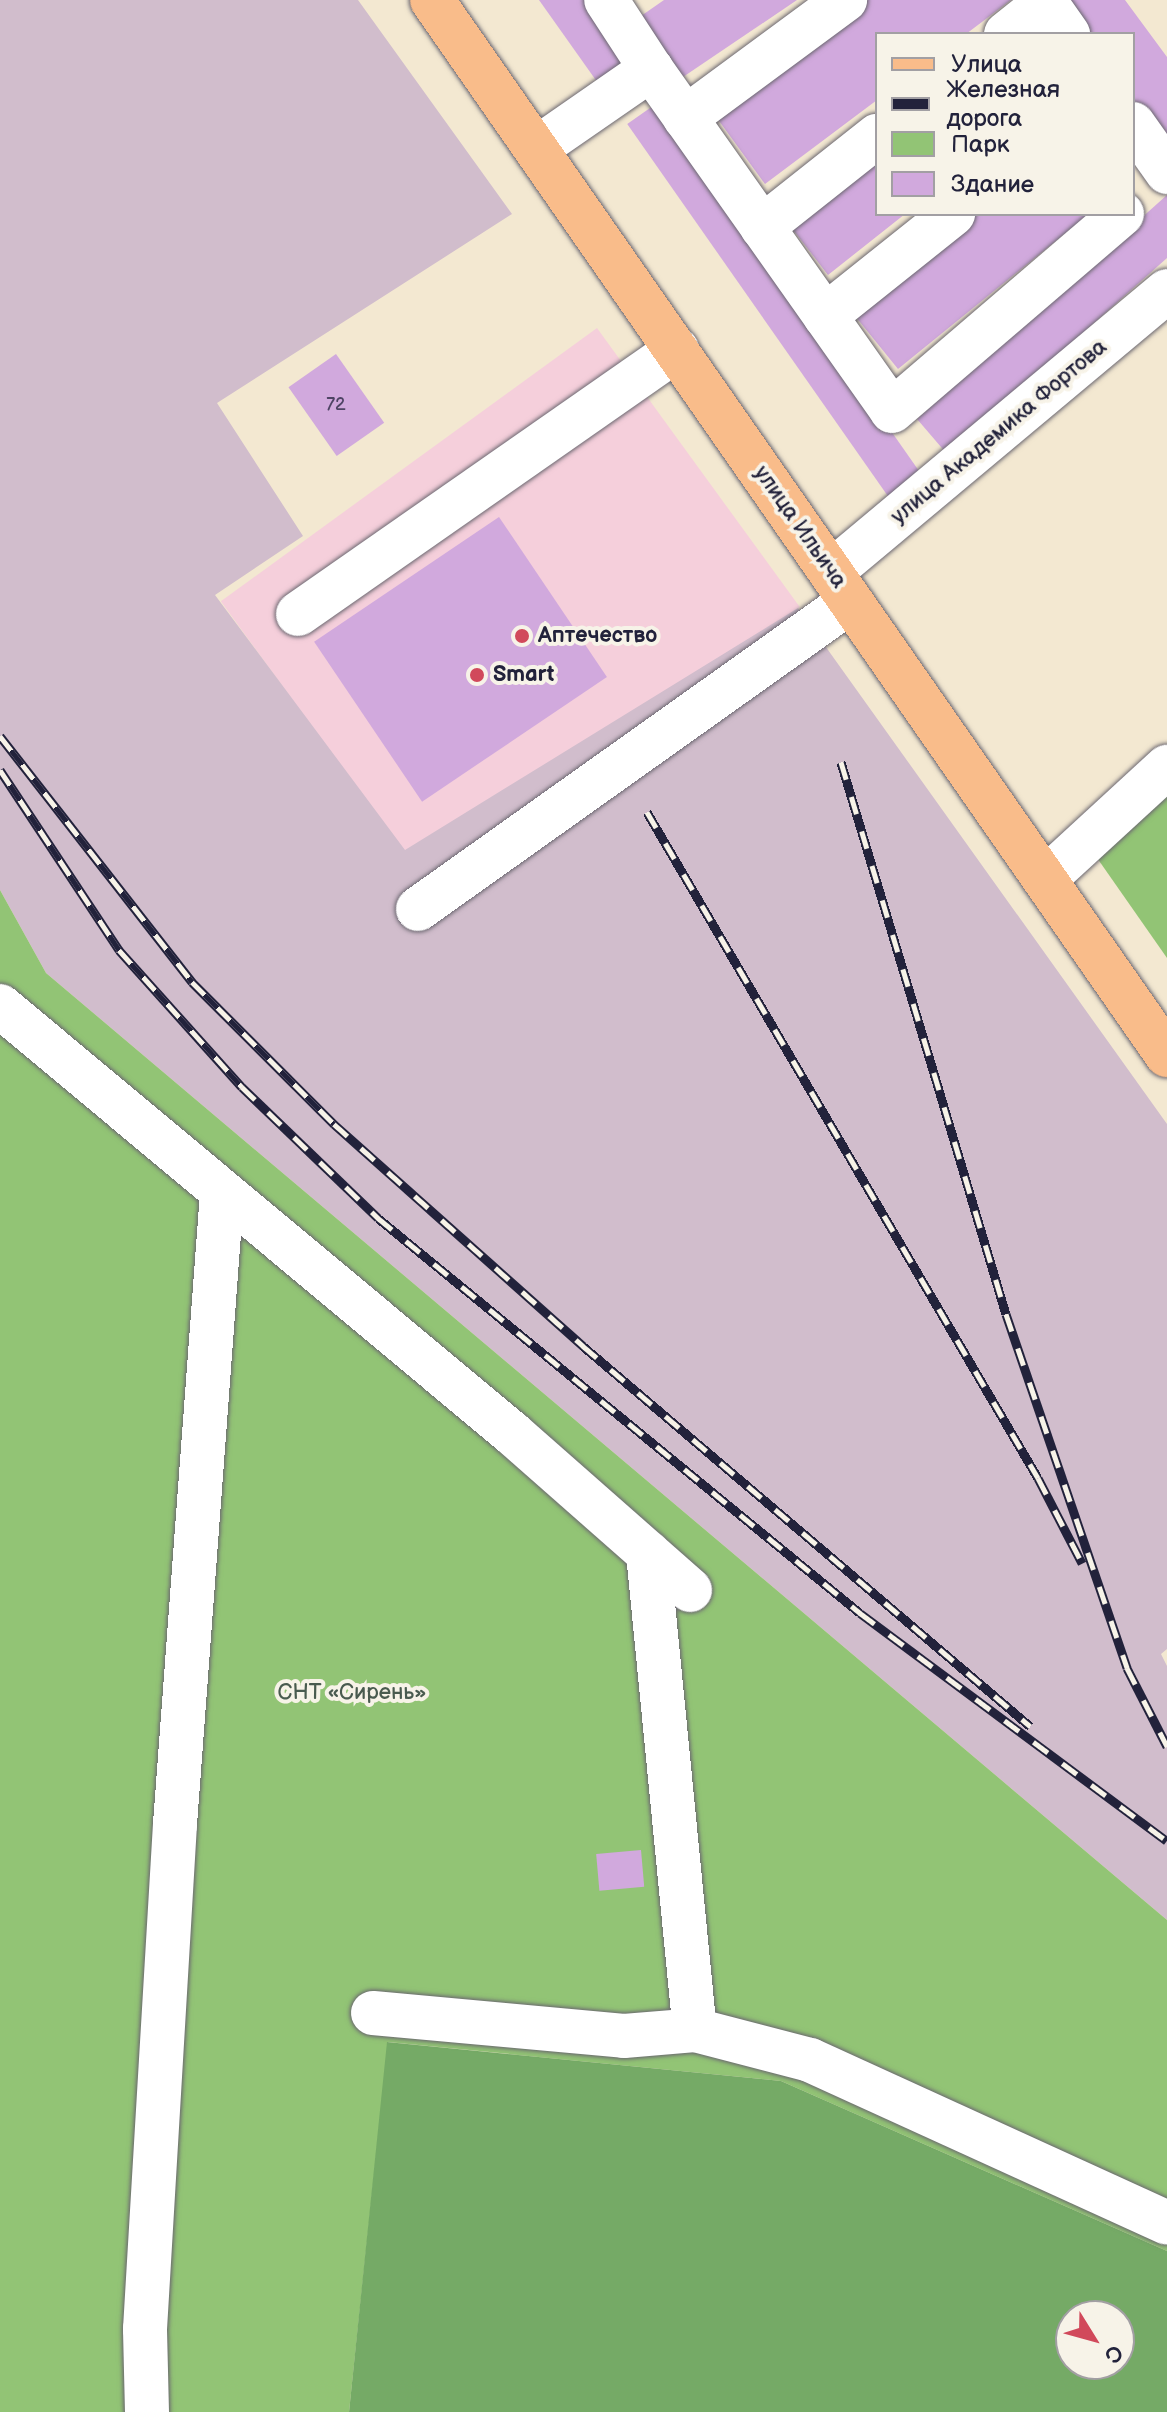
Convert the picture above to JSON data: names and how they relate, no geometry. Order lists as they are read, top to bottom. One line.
{"streets":{"main road":["улица Ильича"],"street":["улица Академика Фортова"]},"crossings":[["улица Академика Фортова","улица Ильича"]],"parks":["СНТ «Сирень»"],"places":["Аптечество","Smart"],"house_numbers":["72"],"legend":["Улица","Железная дорога","Парк","Здание"],"north":"bottom right"}
